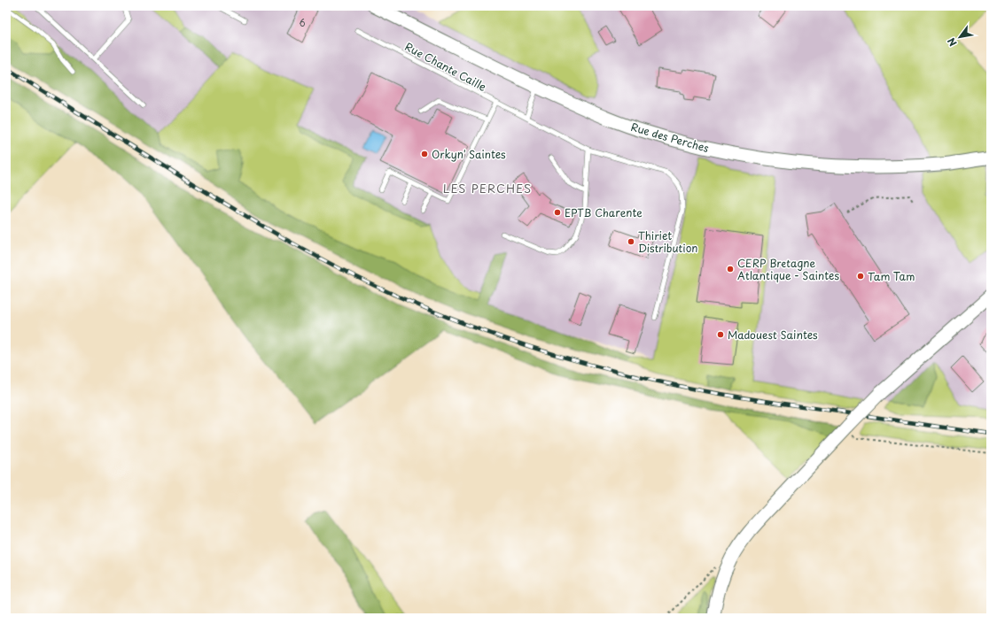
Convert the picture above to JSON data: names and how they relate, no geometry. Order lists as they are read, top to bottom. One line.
{"streets":{"street":["Rue des Perches"],"lane":["Rue Chante Caille"]},"districts":["LES PERCHES"],"places":["Orkyn' Saintes","EPTB Charente","Thiriet Distribution","CERP Bretagne Atlantique - Saintes","Tam Tam","Madouest Saintes"],"house_numbers":["6"],"north":"bottom left"}
